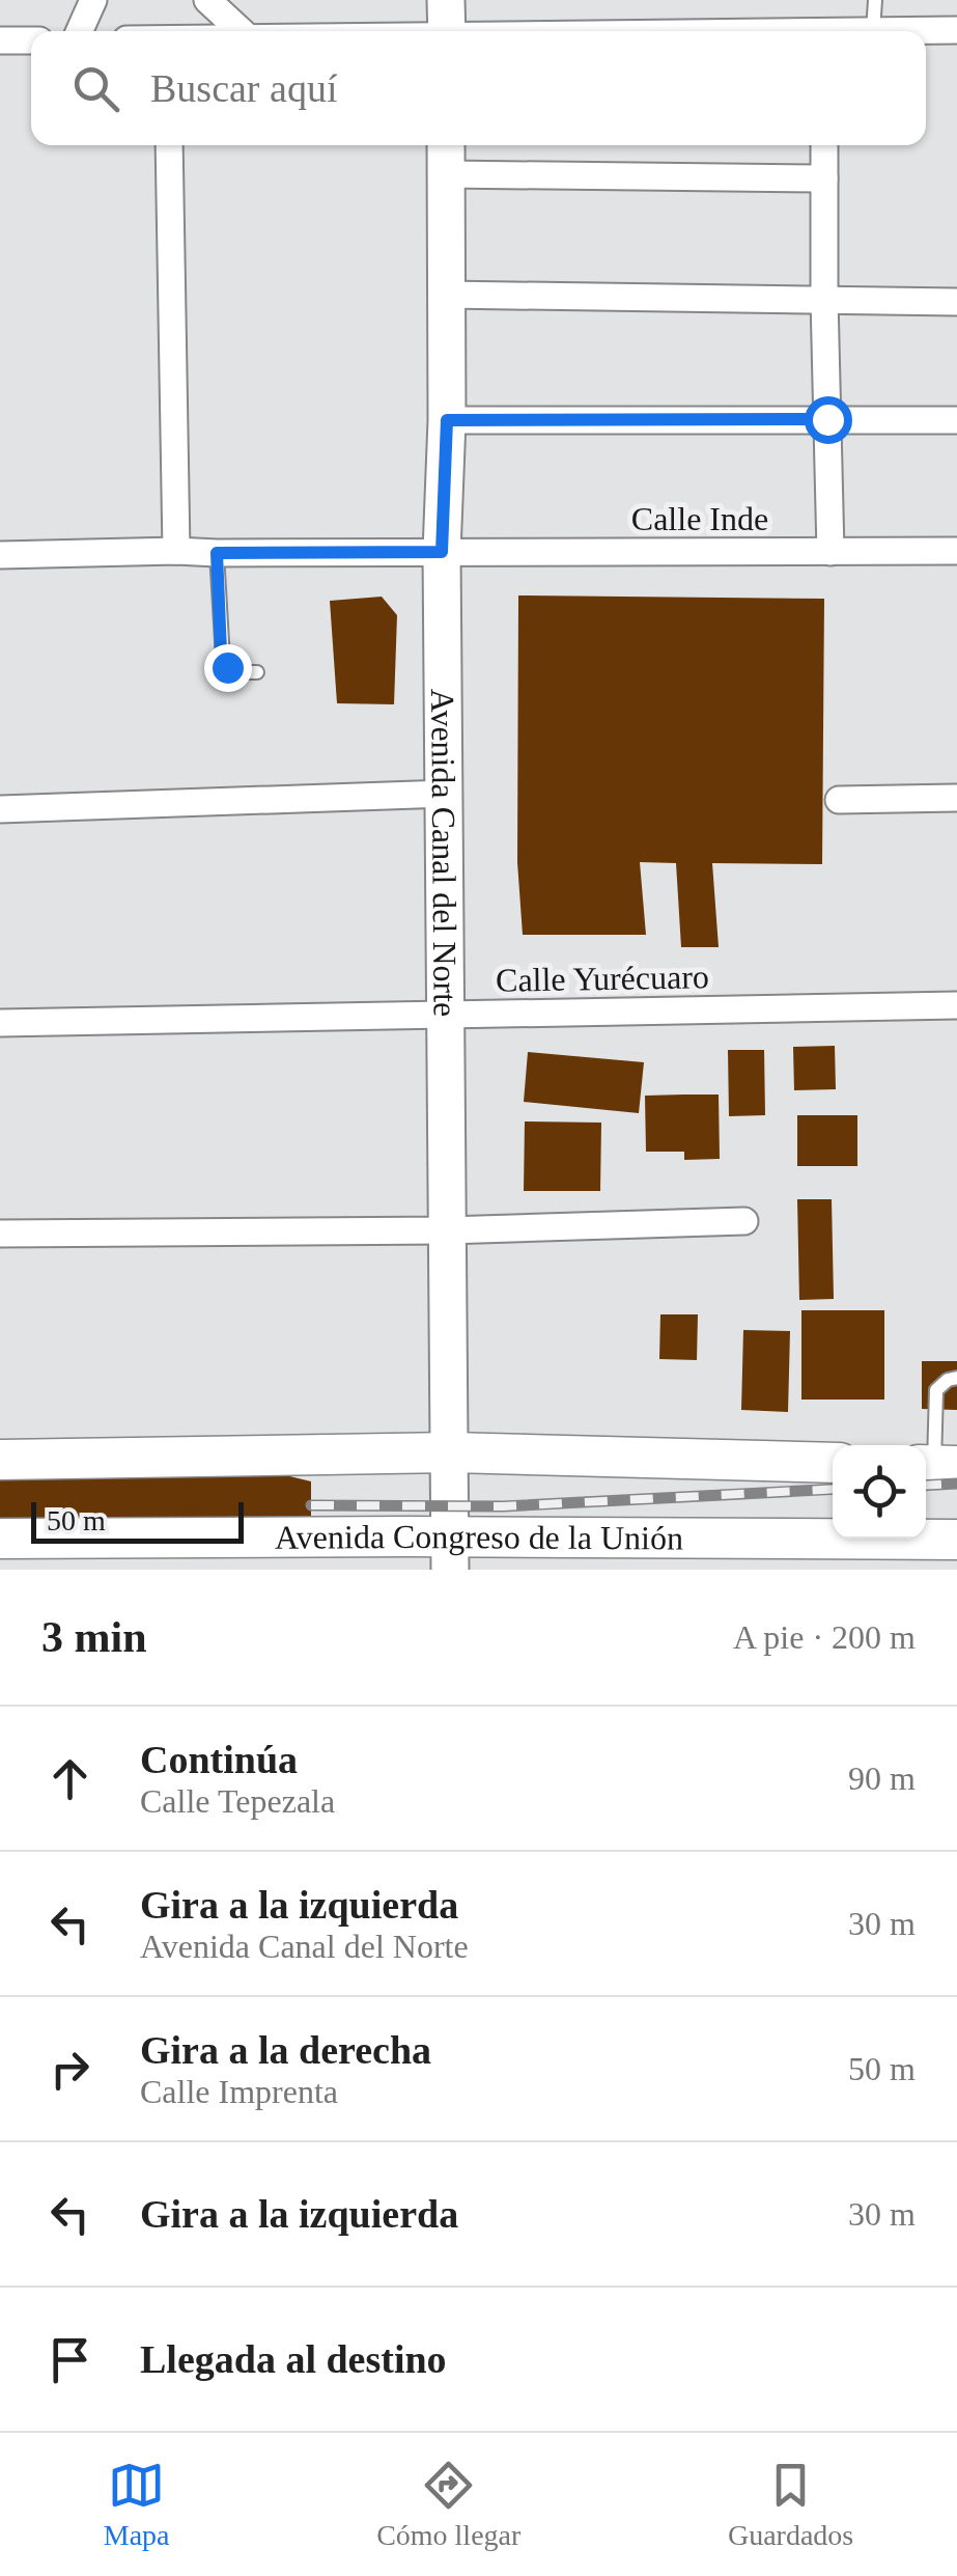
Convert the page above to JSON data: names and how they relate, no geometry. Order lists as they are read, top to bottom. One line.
{"streets":{"main road":["Avenida Canal del Norte","Avenida Congreso de la Unión"],"street":["Calle Inde","Calle Yurécuaro"]},"crossings":[["Calle Inde","Avenida Canal del Norte"],["Avenida Canal del Norte","Calle Yurécuaro"],["Avenida Canal del Norte","Avenida Congreso de la Unión"]],"scale_bar":"50 m","page":{"search":"Buscar aquí","scale":"50 m","heading":["3 min","A pie · 200 m"],"list":[["Continúa","Calle Tepezala","90 m"],["Gira a la izquierda","Avenida Canal del Norte","30 m"],["Gira a la derecha","Calle Imprenta","50 m"],["Gira a la izquierda","30 m"],"Llegada al destino"],"nav":["Mapa","Cómo llegar","Guardados"]}}
